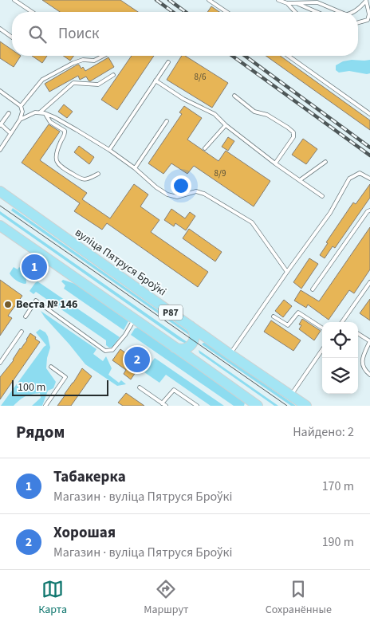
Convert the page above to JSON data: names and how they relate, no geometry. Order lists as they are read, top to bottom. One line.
{"streets":{"main road":["вуліца Пятруся Броўкі","Р87"]},"places":["Веста № 146"],"house_numbers":["8/6","8/9"],"scale_bar":"100 m","page":{"search":"Поиск","pins":["1","2"],"scale":"100 m","heading":["Рядом","Найдено: 2"],"list":[{"mark":"1","name":"Табакерка","note":"Магазин · вуліца Пятруся Броўкі","value":"170 m"},{"mark":"2","name":"Хорошая","note":"Магазин · вуліца Пятруся Броўкі","value":"190 m"}],"nav":["Карта","Маршрут","Сохранённые"]}}
